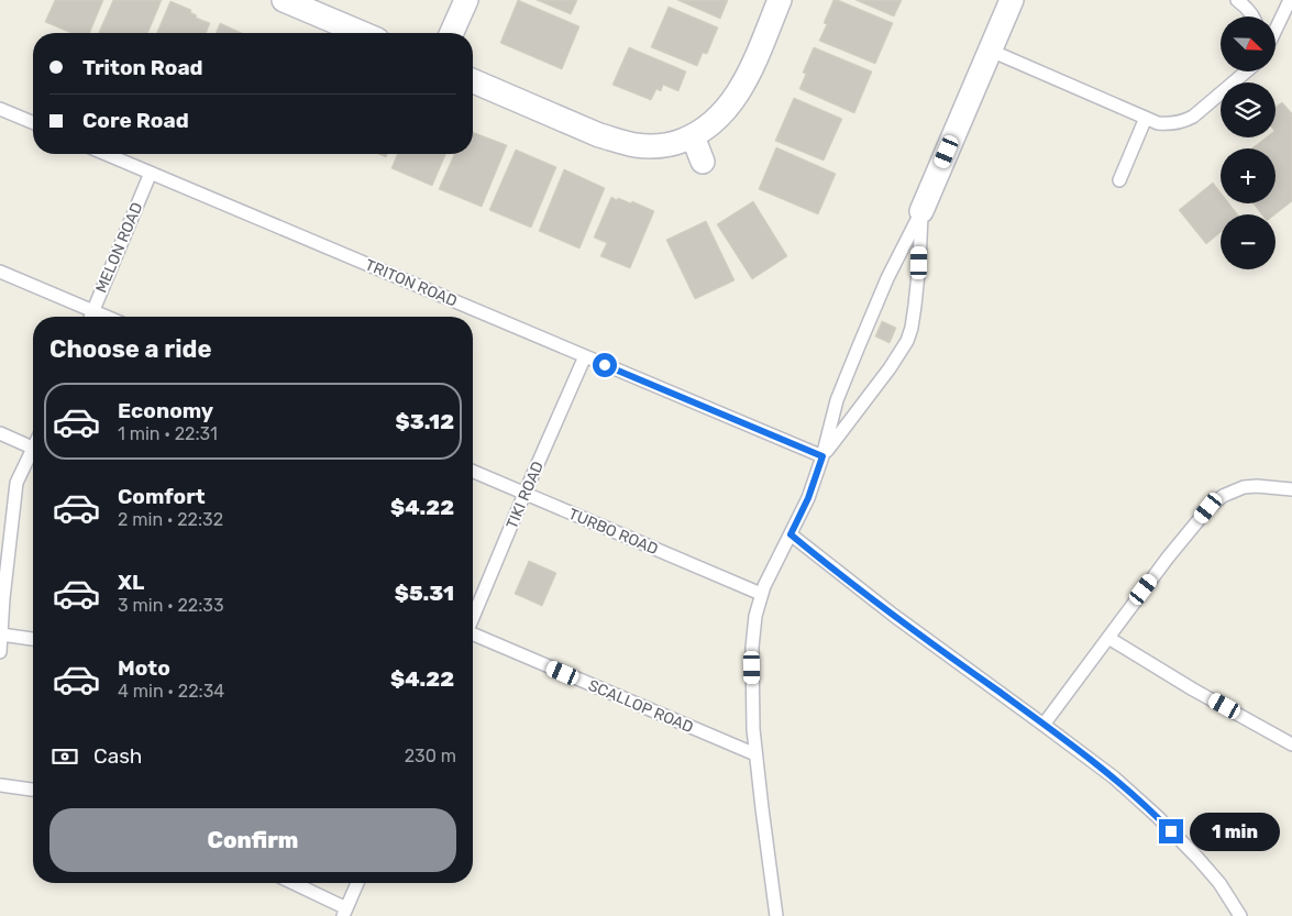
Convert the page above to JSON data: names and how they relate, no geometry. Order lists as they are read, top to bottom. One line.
{"streets":{"lane":["MELON ROAD","TRITON ROAD","TIKI ROAD","TURBO ROAD","SCALLOP ROAD"]},"crossings":[["MELON ROAD","TRITON ROAD"],["TRITON ROAD","TIKI ROAD"],["TIKI ROAD","TURBO ROAD"]],"north":"bottom right","page":{"map_buttons":["+","−"],"banner":["Triton Road","Core Road"],"heading":"Choose a ride","list":[{"name":"Economy","note":"1 min · 22:31","value":"$3.12"},{"name":"Comfort","note":"2 min · 22:32","value":"$4.22"},{"name":"XL","note":"3 min · 22:33","value":"$5.31"},{"name":"Moto","note":"4 min · 22:34","value":"$4.22"}],"pay":["Cash","230 m"],"buttons":"Confirm","bubble":"1 min"}}
